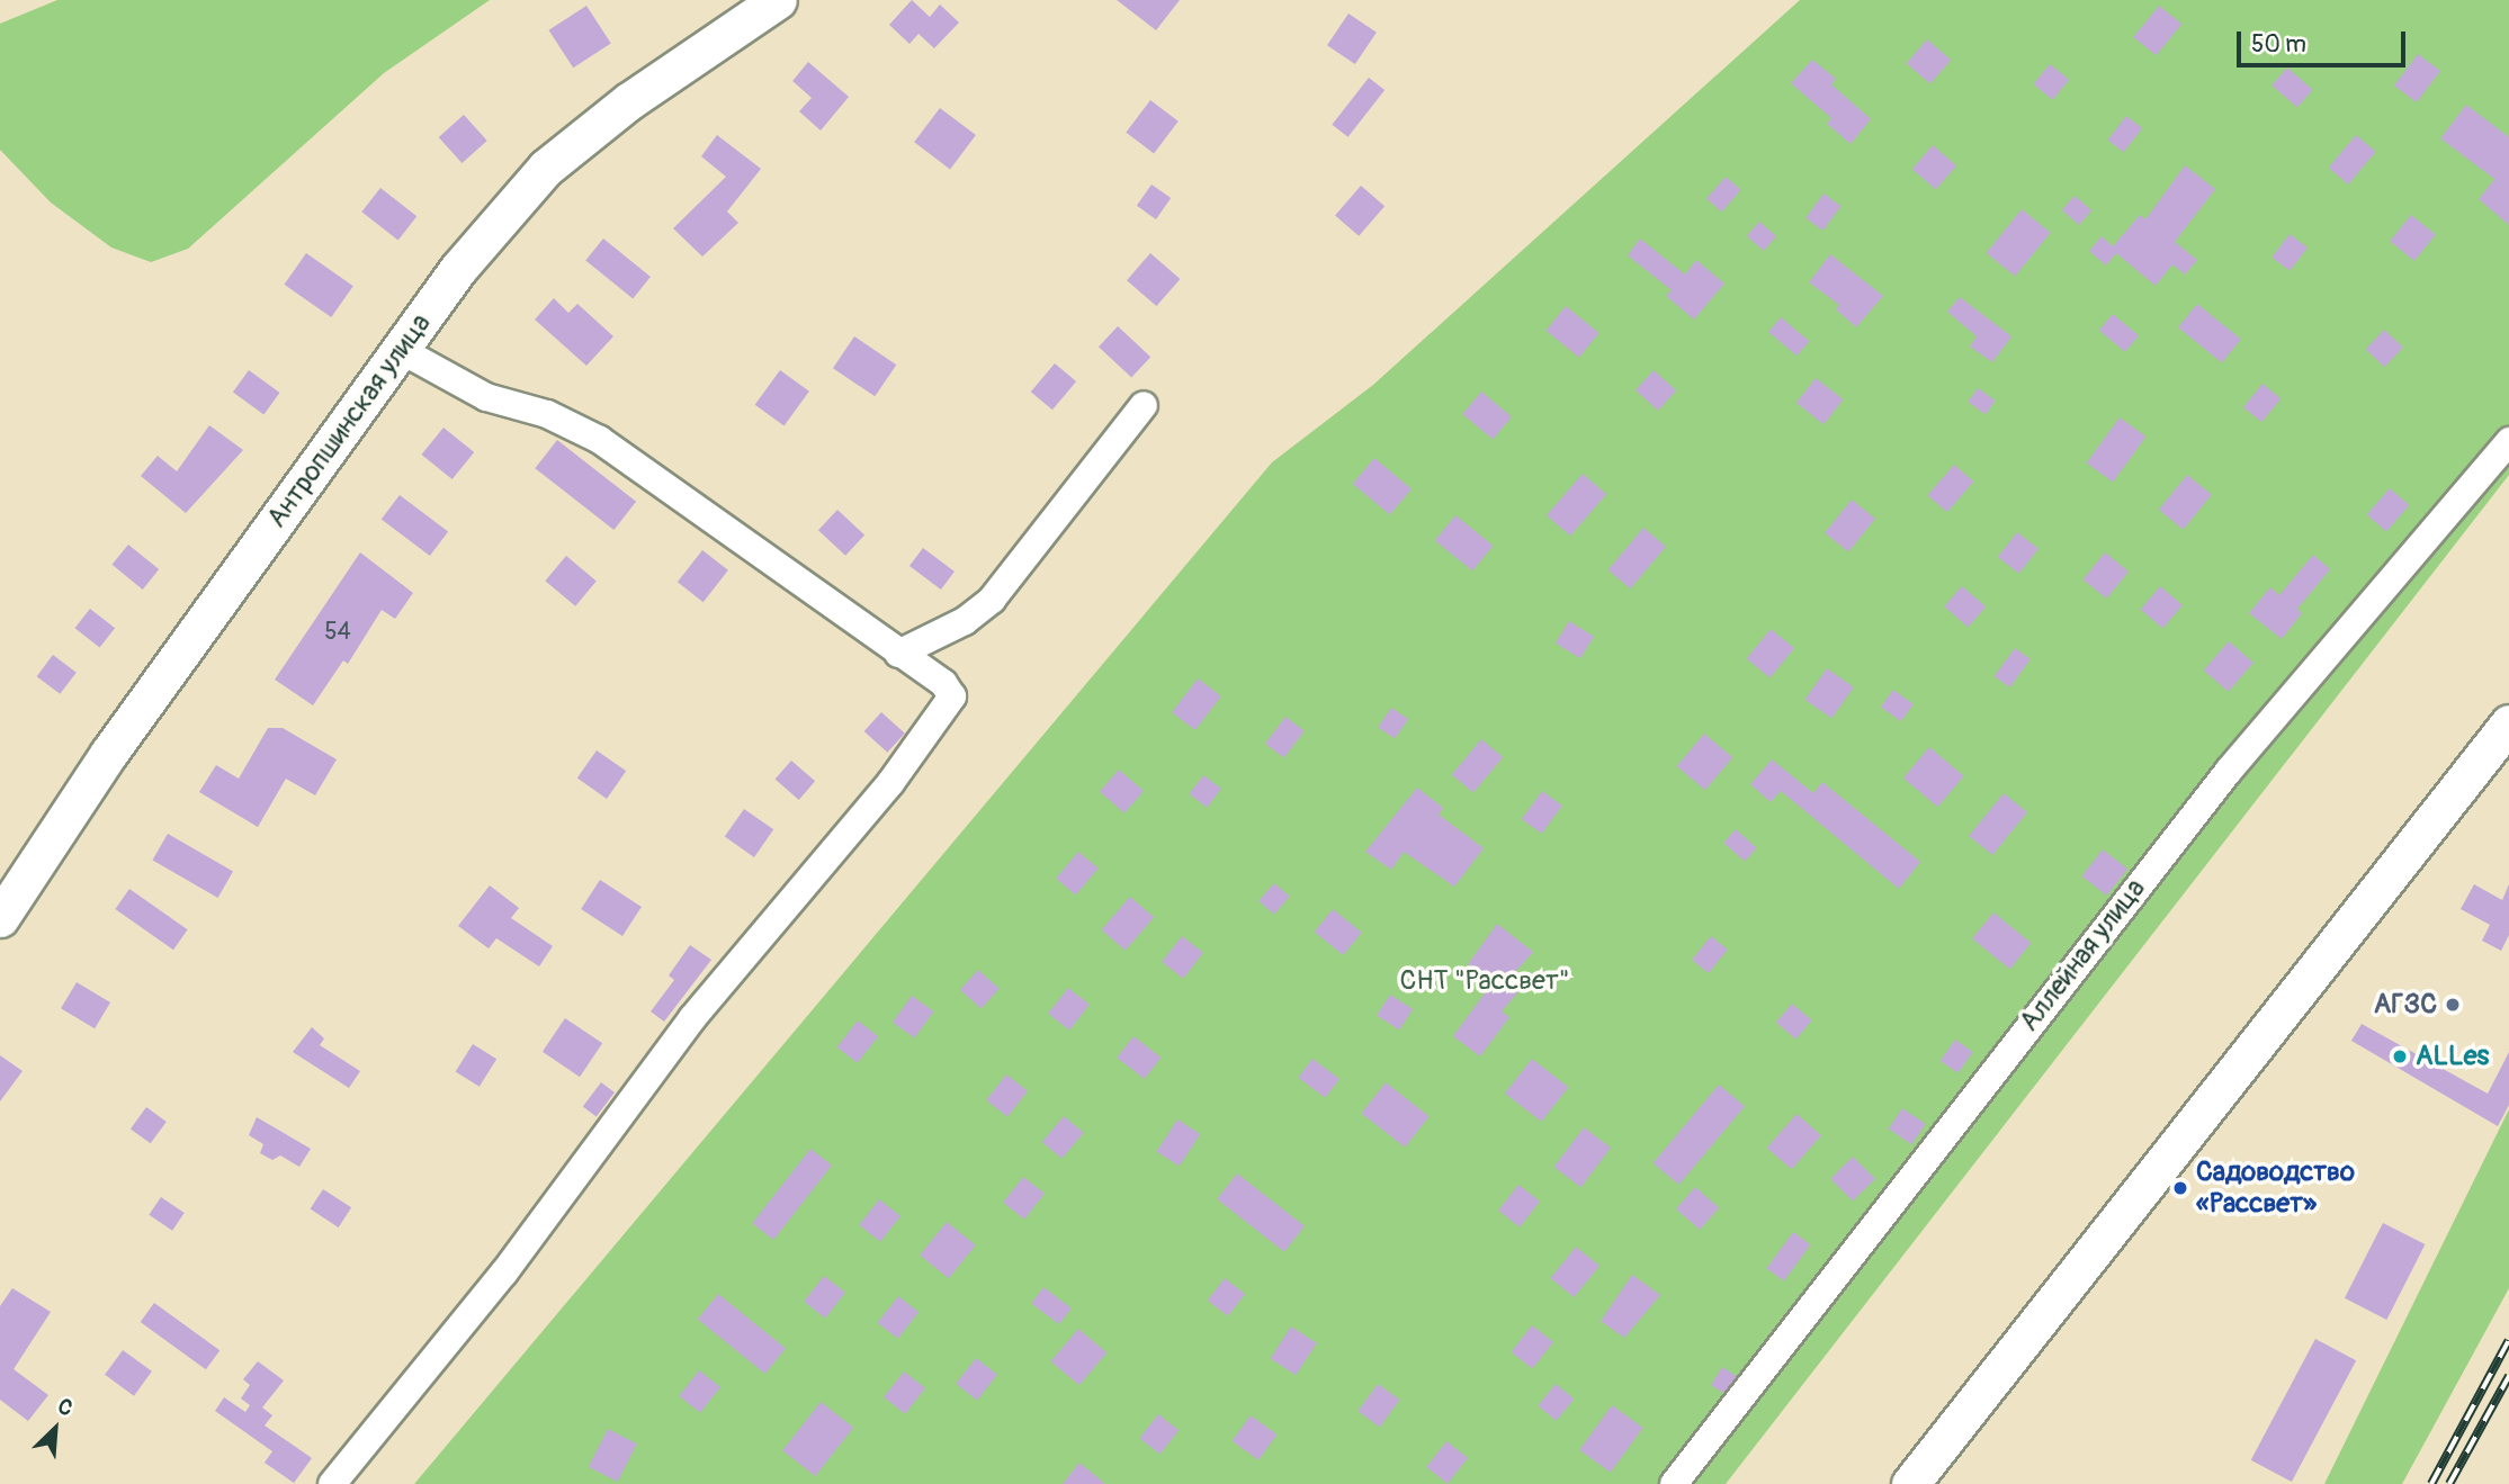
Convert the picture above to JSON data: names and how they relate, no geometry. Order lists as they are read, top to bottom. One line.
{"streets":{"street":["Антропшинская улица","Аллейная улица"]},"parks":["СНТ \"Рассвет\""],"places":["АГЗС","ALLes","Садоводство «Рассвет»"],"house_numbers":["54"],"scale_bar":"50 m","north":"top right"}
